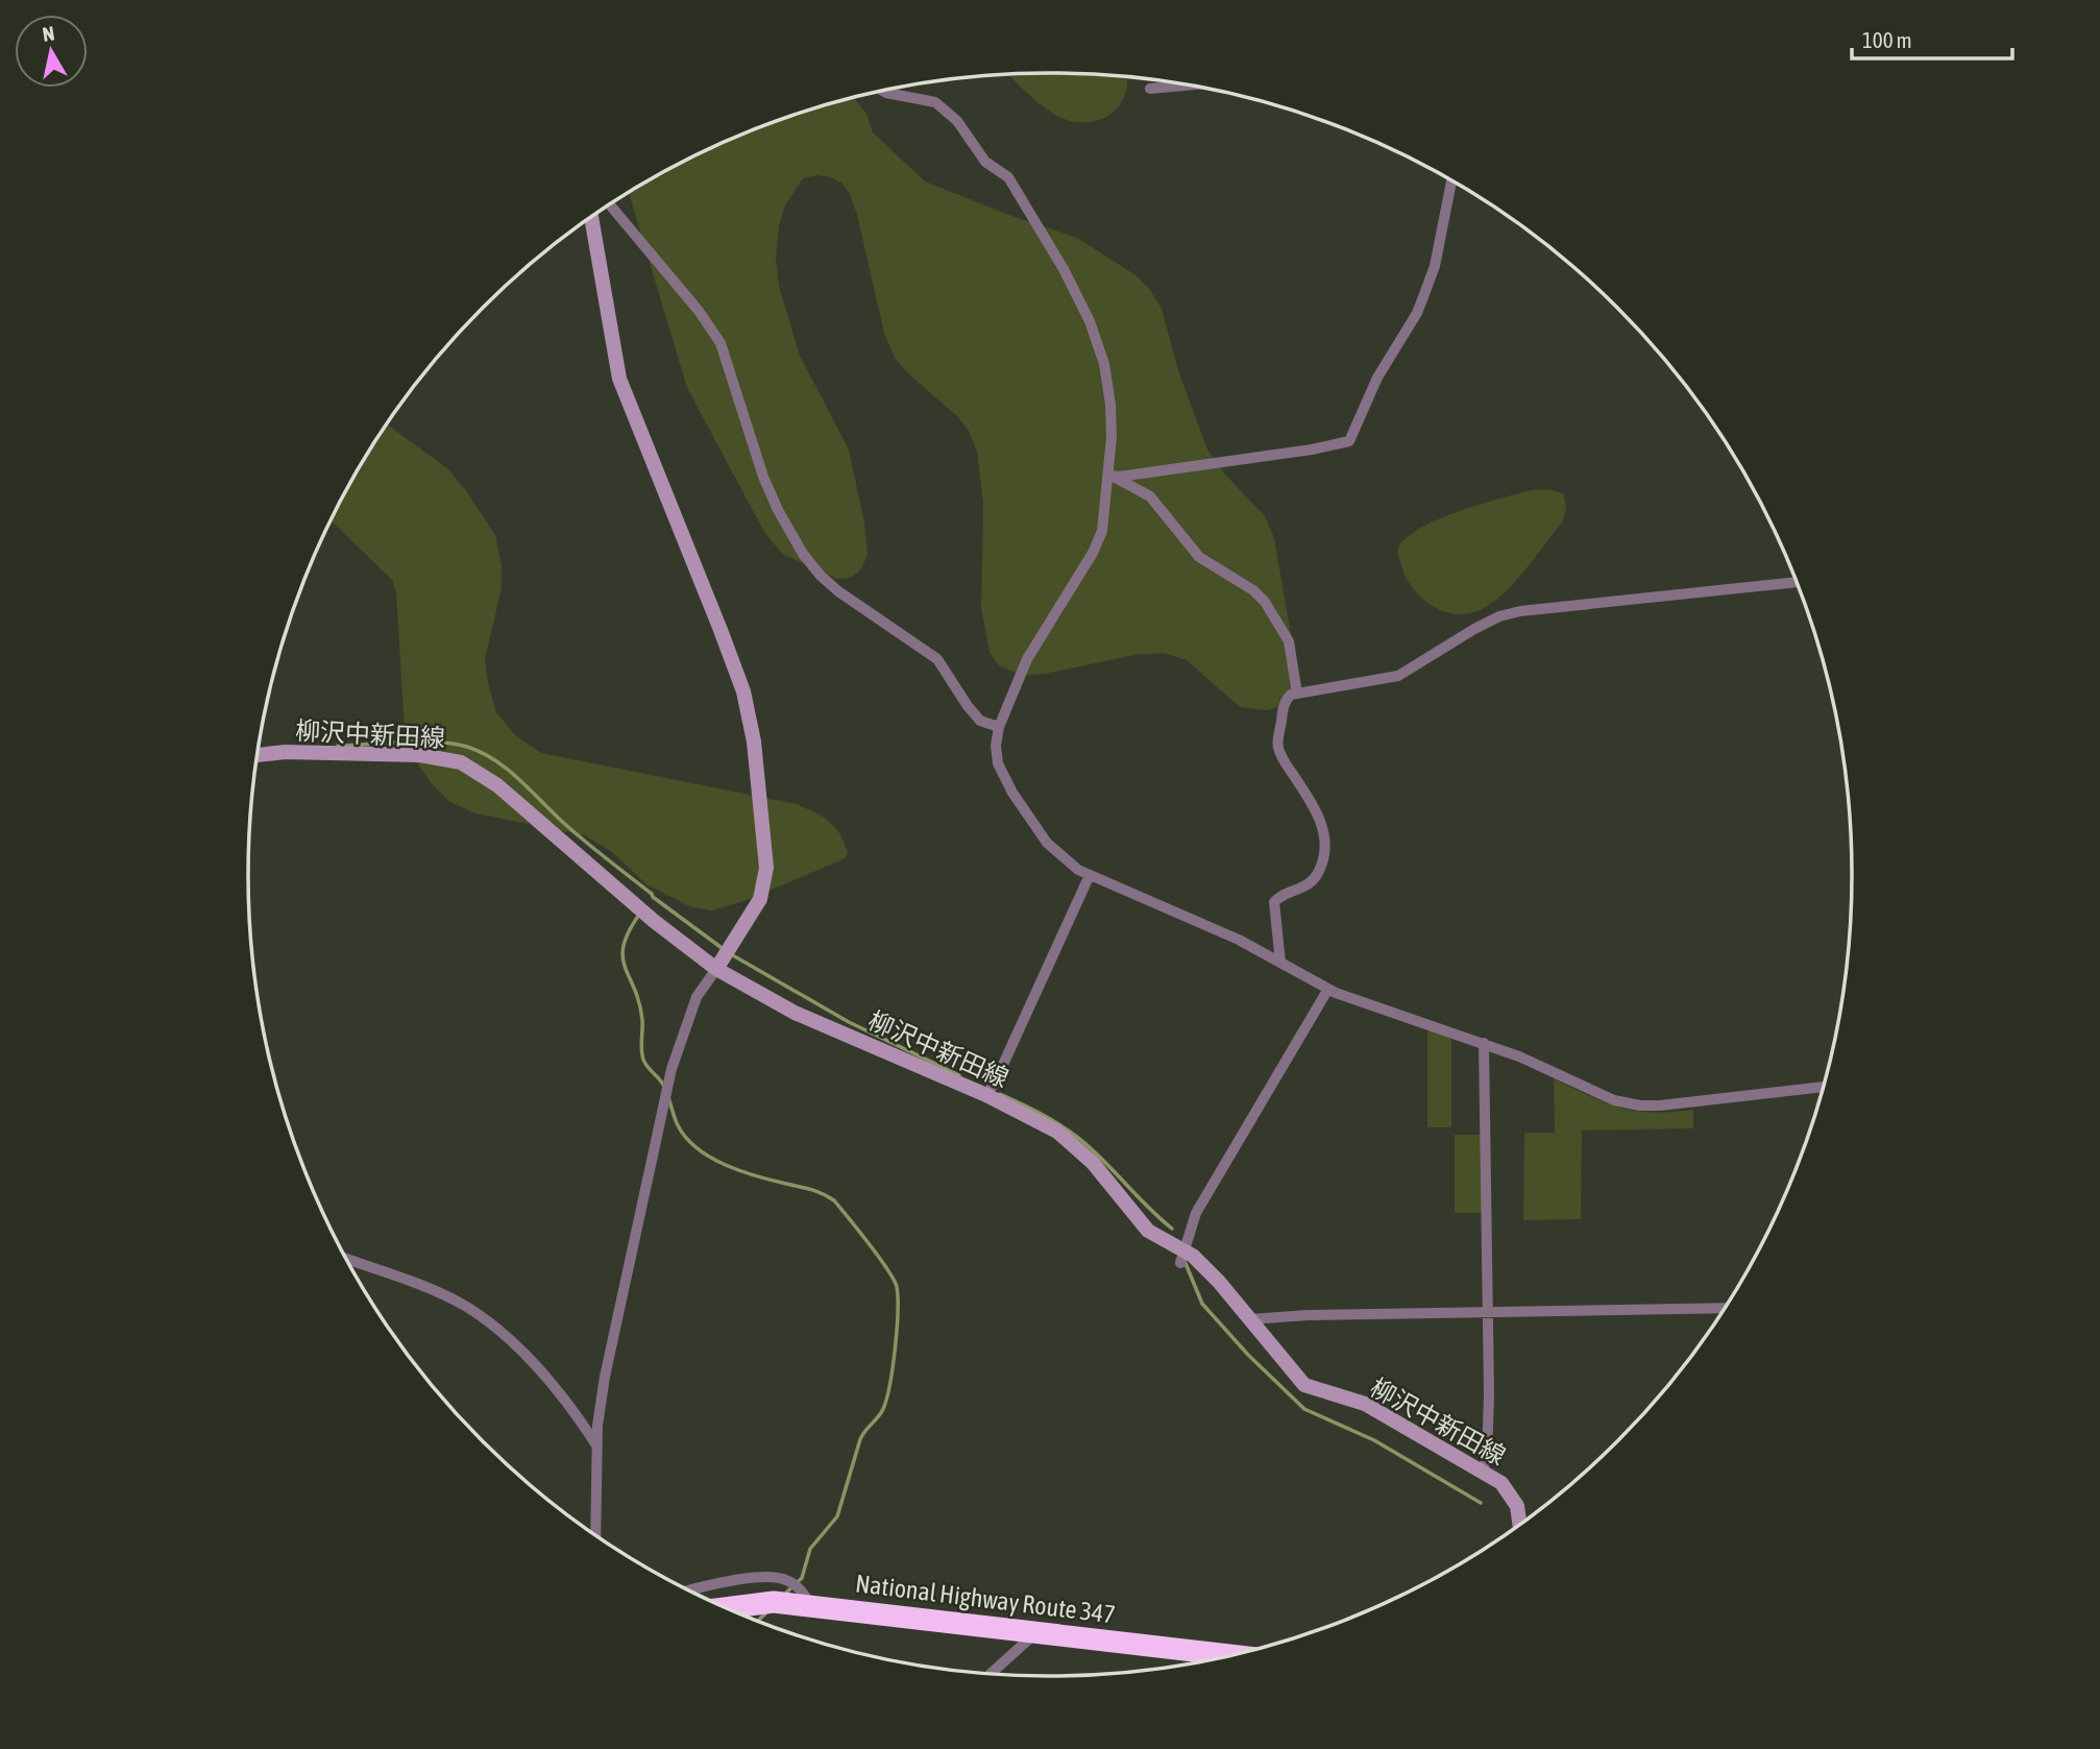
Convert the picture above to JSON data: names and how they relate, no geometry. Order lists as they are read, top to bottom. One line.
{"streets":{"highway":["National Highway Route 347"],"main road":["柳沢中新田線"]},"scale_bar":"100 m","north":"top"}
